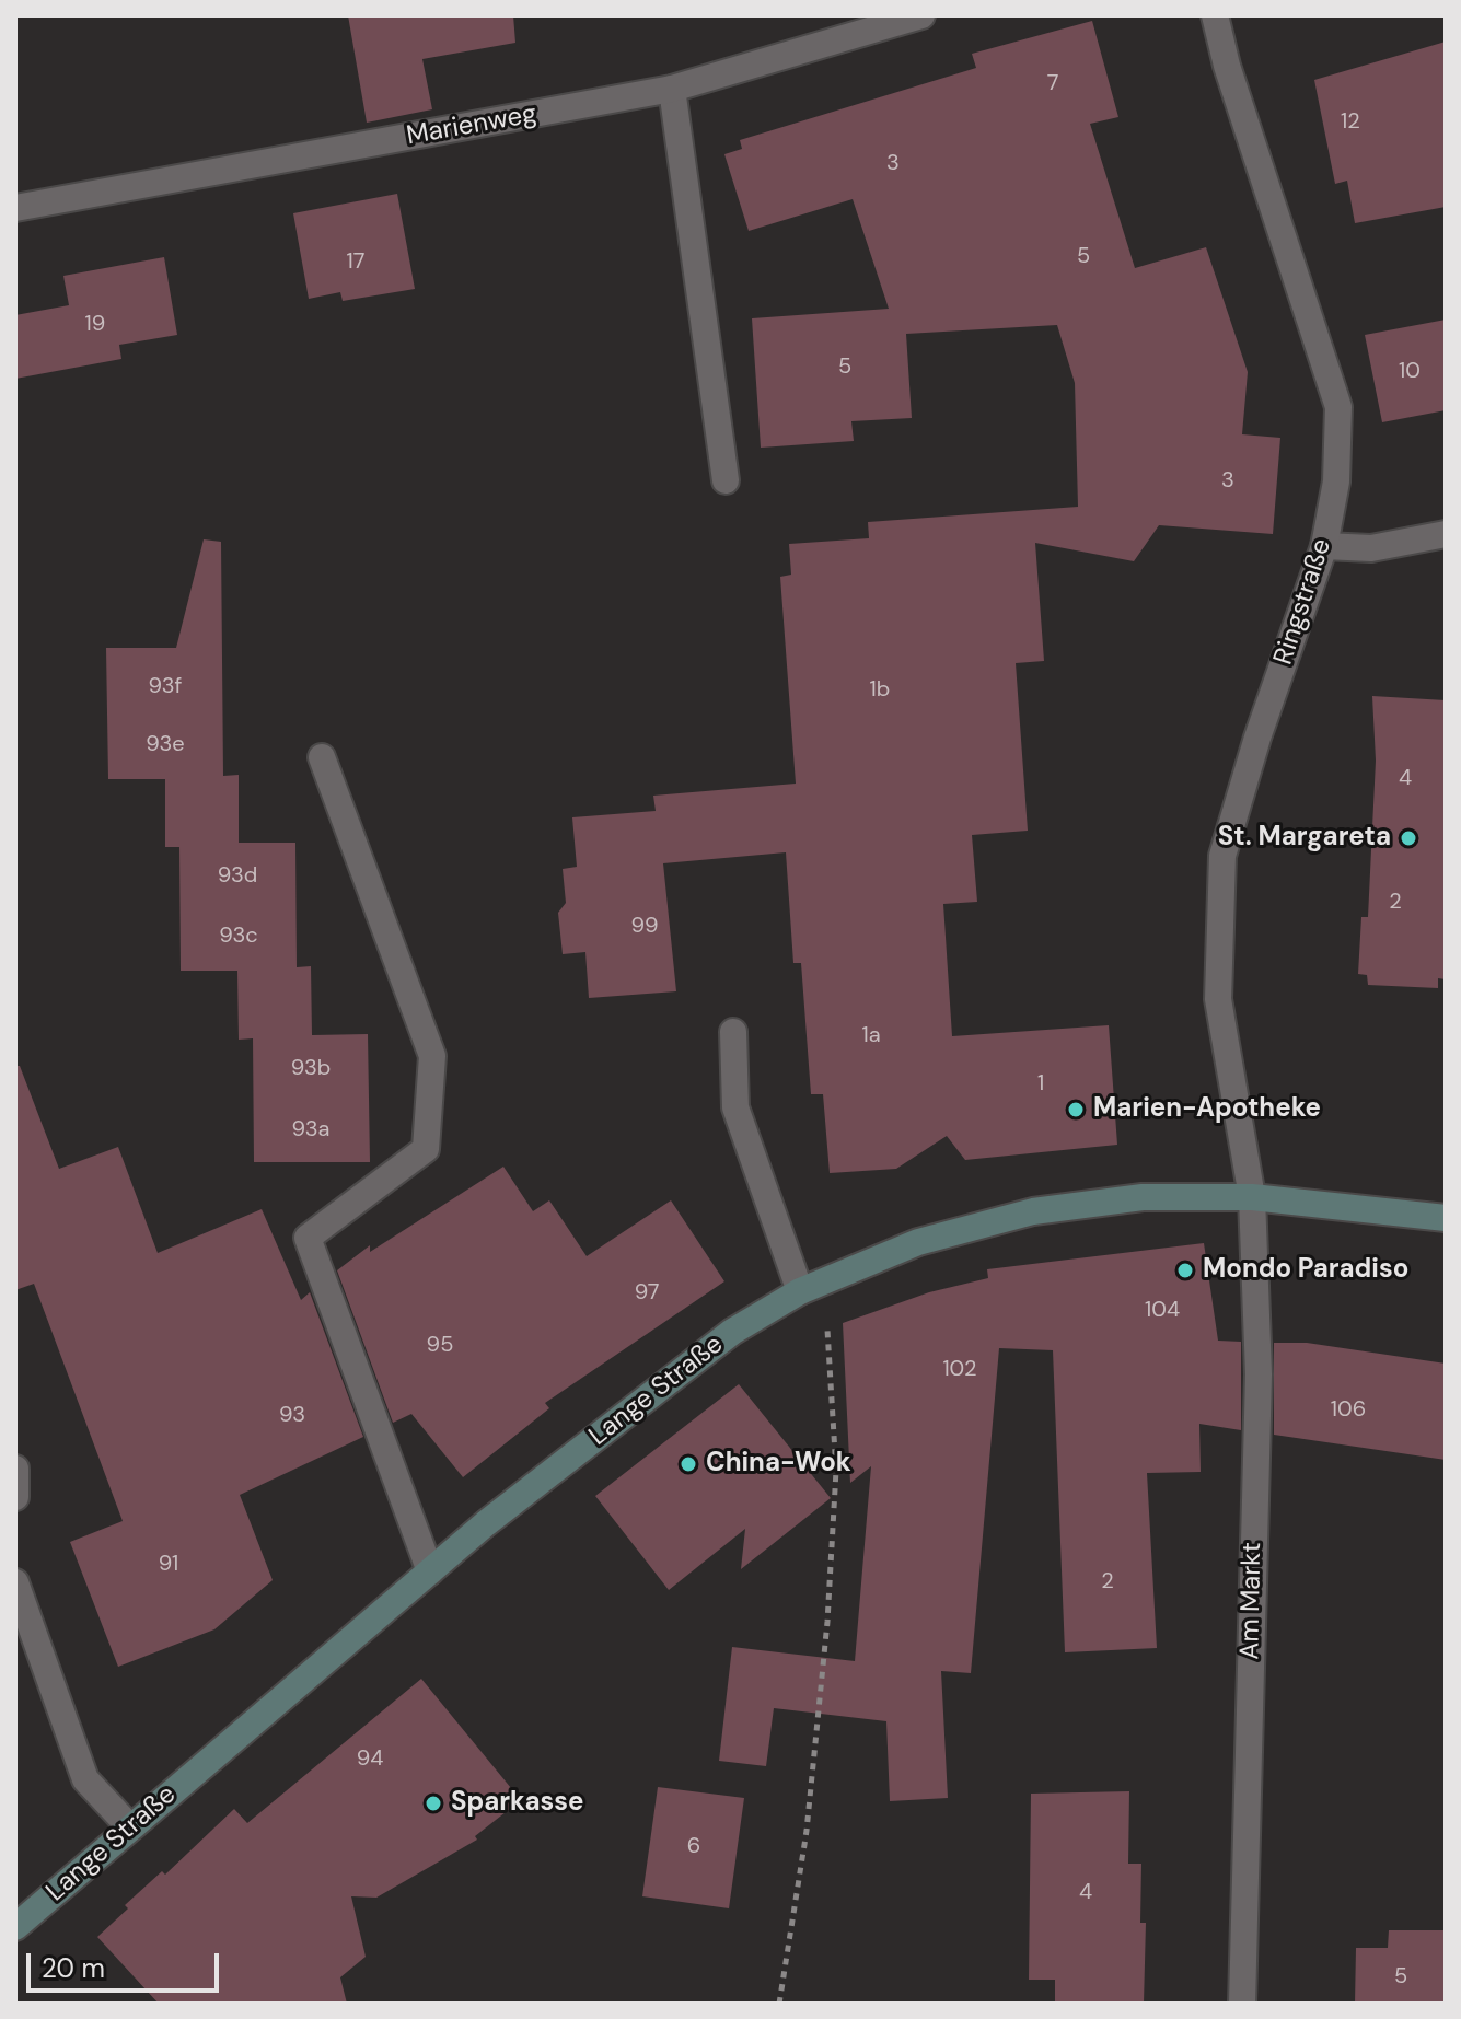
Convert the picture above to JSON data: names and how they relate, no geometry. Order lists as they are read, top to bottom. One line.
{"streets":{"main road":["Lange Straße"],"street":["Marienweg","Ringstraße","Am Markt"]},"crossings":[["Ringstraße","Lange Straße"],["Ringstraße","Am Markt"],["Lange Straße","Am Markt"]],"places":["St. Margareta","Marien-Apotheke","Mondo Paradiso","China-Wok","Sparkasse"],"house_numbers":["7","12","3","5","17","19","5","10","3","93f","1b","93e","4","93d","2","99","93c","1a","93b","1","93a","97","104","95","102","106","93","91","2","94","6","4","5"],"scale_bar":"20 m"}
